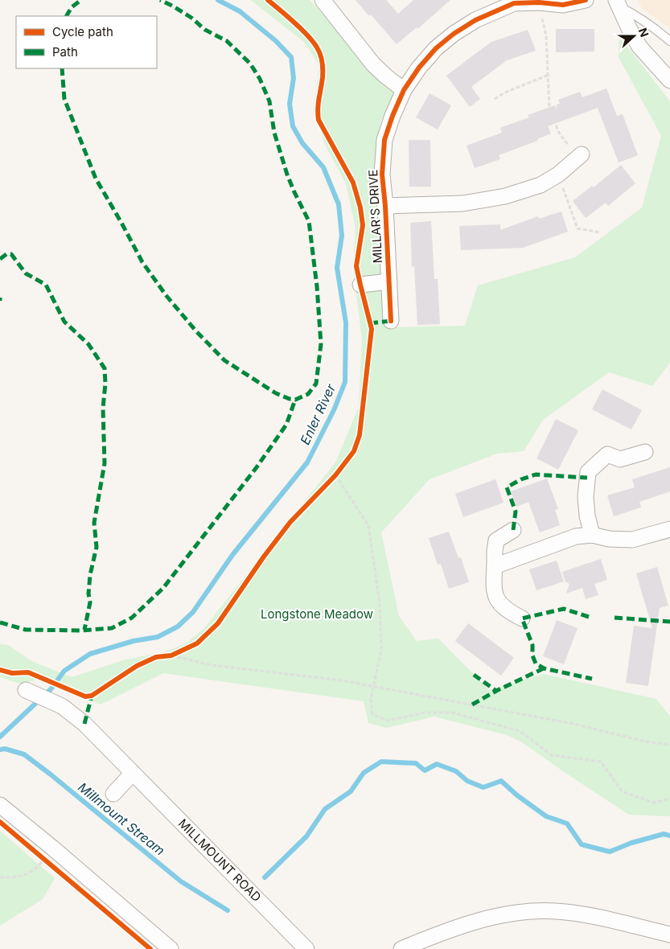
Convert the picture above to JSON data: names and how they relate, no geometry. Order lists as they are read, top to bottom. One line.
{"streets":{"street":["MILLAR'S DRIVE","MILLMOUNT ROAD"]},"water":["Enler River","Millmount Stream"],"parks":["Longstone Meadow"],"legend":["Cycle path","Path"],"north":"right"}
